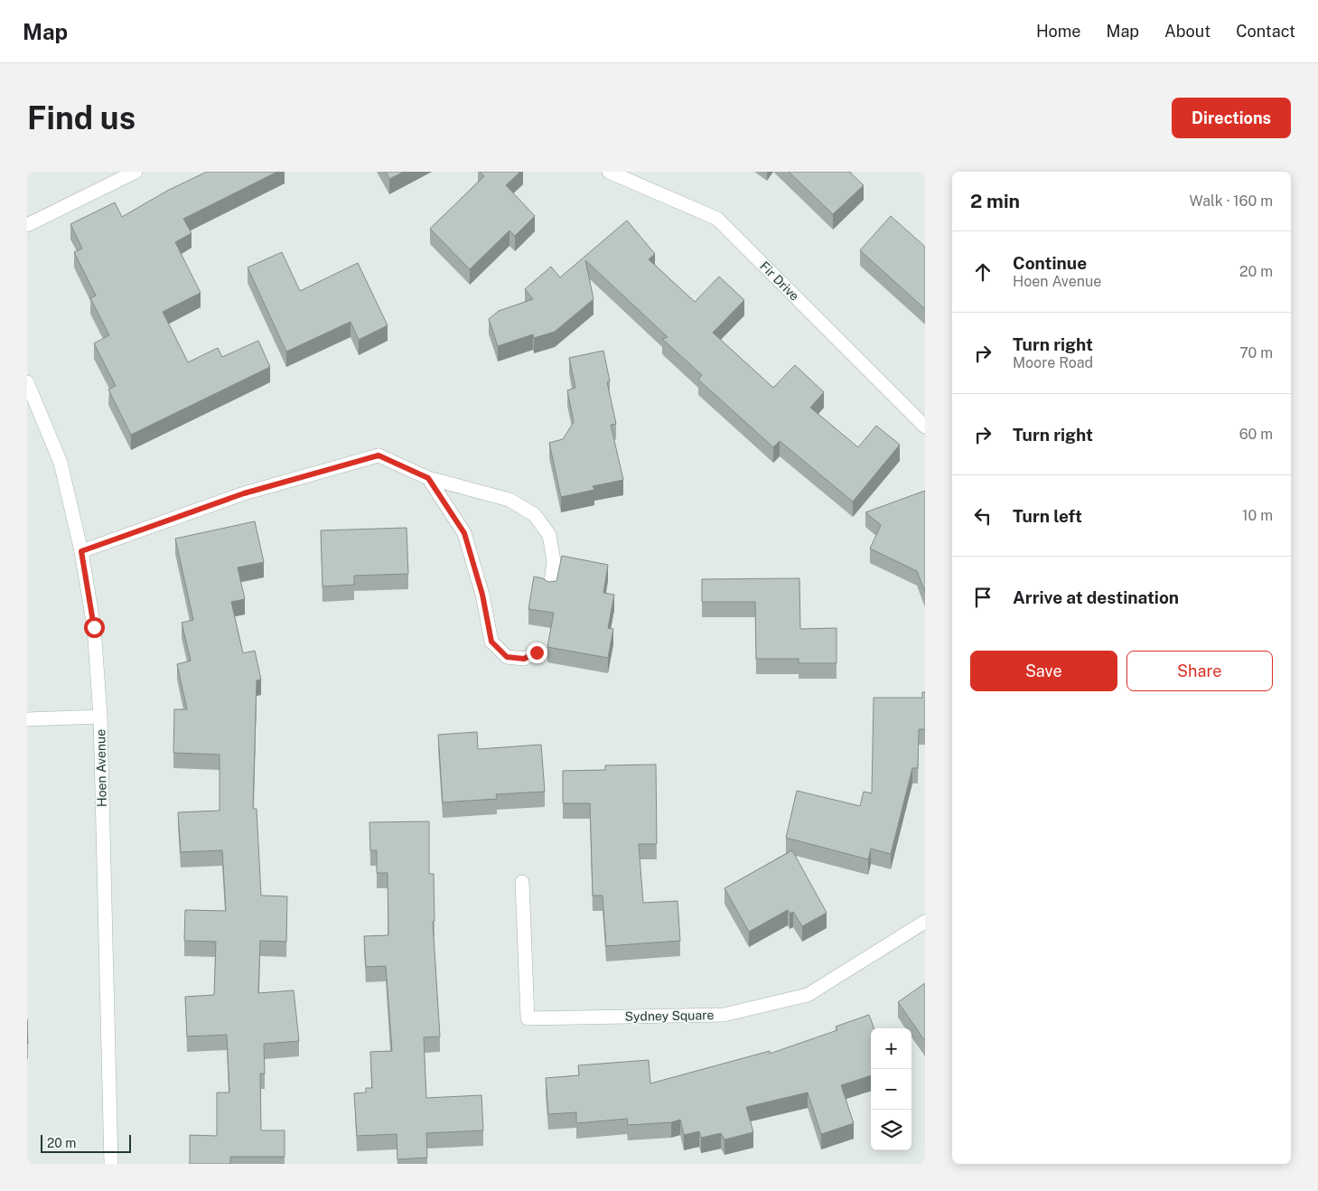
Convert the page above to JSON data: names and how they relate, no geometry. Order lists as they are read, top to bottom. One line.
{"streets":{"street":["Fir Drive","Hoen Avenue","Sydney Square"]},"scale_bar":"20 m","page":{"header":"Map","nav":["Home","Map","About","Contact"],"buttons":["Directions",["Save","Share"]],"title":"Find us","heading":["2 min","Walk · 160 m"],"list":[["Continue","Hoen Avenue","20 m"],["Turn right","Moore Road","70 m"],["Turn right","60 m"],["Turn left","10 m"],"Arrive at destination"],"map_buttons":["+","−"],"scale":"20 m"}}
